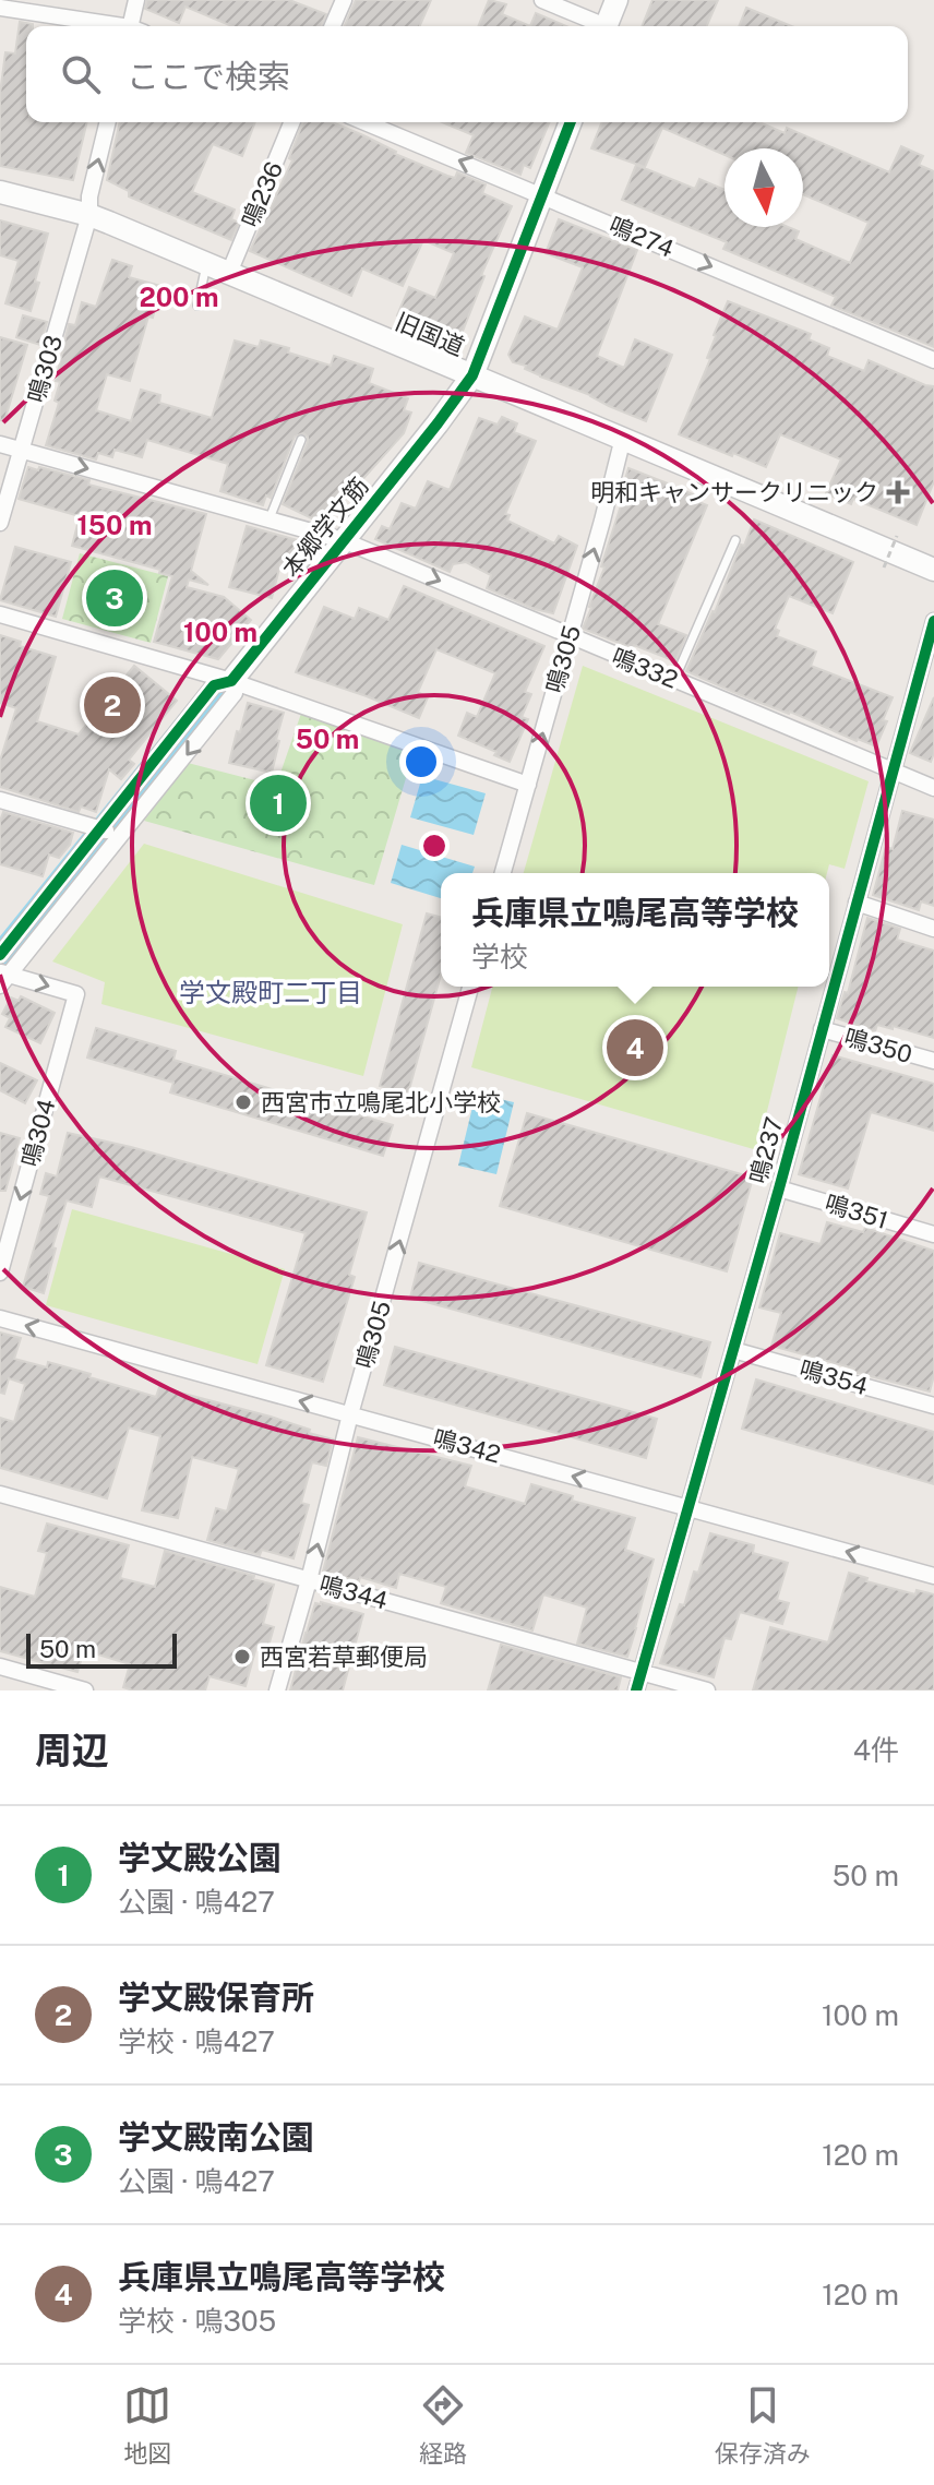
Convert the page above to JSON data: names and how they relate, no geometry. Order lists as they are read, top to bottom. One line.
{"streets":{"street":["鳴236","鳴274","旧国道","鳴303","本郷学文筋","鳴305","鳴332","鳴350","鳴304","鳴237","鳴351","鳴354","鳴342","鳴344"]},"crossings":[["鳴236","旧国道"],["鳴274","本郷学文筋"],["旧国道","鳴303"],["旧国道","本郷学文筋"],["旧国道","鳴305"],["鳴303","鳴332"],["本郷学文筋","鳴332"],["本郷学文筋","鳴304"],["鳴305","鳴332"],["鳴305","鳴342"],["鳴305","鳴344"],["鳴332","鳴237"],["鳴350","鳴237"],["鳴237","鳴351"],["鳴237","鳴354"],["鳴237","鳴342"],["鳴237","鳴344"]],"one_way":["鳴305","鳴332","鳴304","鳴342"],"districts":["学文殿町二丁目"],"places":{"health":["明和キャンサークリニック"],"other":["西宮市立鳴尾北小学校","西宮若草郵便局"]},"scale_bar":"50 m","north":"bottom","page":{"search":"ここで検索","pins":["3","2","1","4"],"popup":["兵庫県立鳴尾高等学校","学校"],"scale":"50 m","heading":["周辺","4件"],"list":[{"mark":"1","name":"学文殿公園","note":"公園 · 鳴427","value":"50 m"},{"mark":"2","name":"学文殿保育所","note":"学校 · 鳴427","value":"100 m"},{"mark":"3","name":"学文殿南公園","note":"公園 · 鳴427","value":"120 m"},{"mark":"4","name":"兵庫県立鳴尾高等学校","note":"学校 · 鳴305","value":"120 m"}],"nav":["地図","経路","保存済み"]},"rings":["200 m","150 m","100 m","50 m"]}
